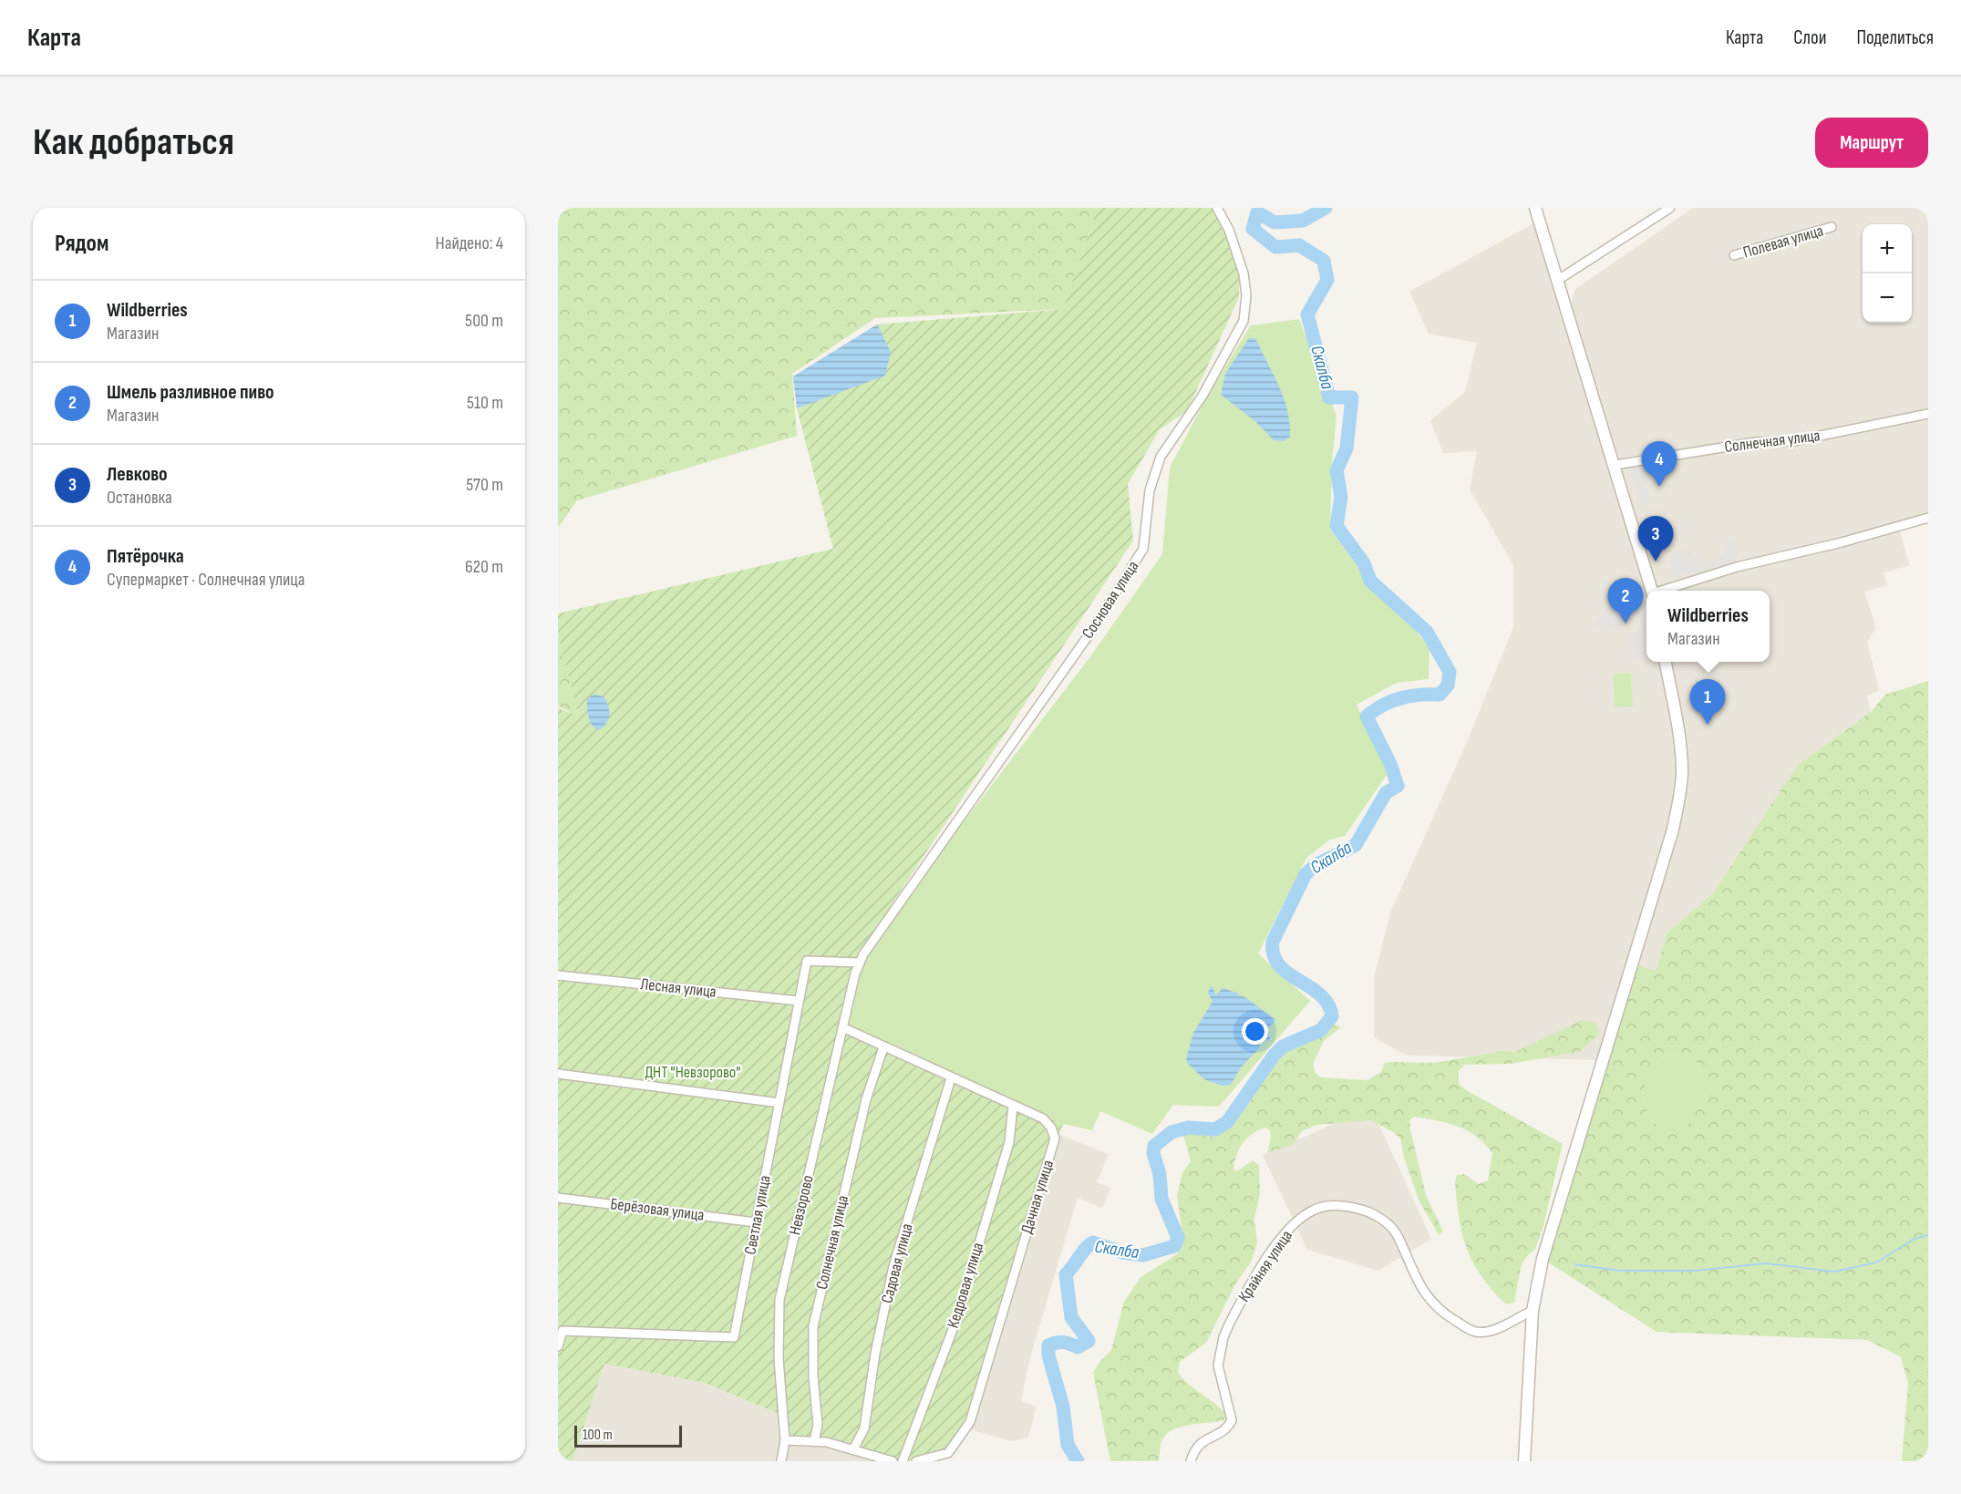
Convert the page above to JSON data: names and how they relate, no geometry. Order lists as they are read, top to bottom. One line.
{"streets":{"street":["Полевая улица","Солнечная улица","Сосновая улица","Лесная улица","Дачная улица","Невзорово","Берёзовая улица","Светлая улица","Садовая улица","Крайняя улица","Кедровая улица"]},"crossings":[["Солнечная улица","Дачная улица"],["Сосновая улица","Невзорово"],["Сосновая улица","Светлая улица"],["Лесная улица","Светлая улица"],["Дачная улица","Невзорово"],["Дачная улица","Садовая улица"],["Дачная улица","Кедровая улица"],["Невзорово","Светлая улица"],["Берёзовая улица","Светлая улица"]],"water":["Скалба"],"parks":["ДНТ \"Невзорово\""],"scale_bar":"100 m","page":{"header":"Карта","nav":["Карта","Слои","Поделиться"],"buttons":"Маршрут","title":"Как добраться","heading":["Рядом","Найдено: 4"],"map_buttons":["+","−"],"list":[{"mark":"1","name":"Wildberries","note":"Магазин","value":"500 m"},{"mark":"2","name":"Шмель разливное пиво","note":"Магазин","value":"510 m"},{"mark":"3","name":"Левково","note":"Остановка","value":"570 m"},{"mark":"4","name":"Пятёрочка","note":"Супермаркет · Солнечная улица","value":"620 m"}],"pins":["4","3","2","1"],"popup":["Wildberries","Магазин"],"scale":"100 m"}}
